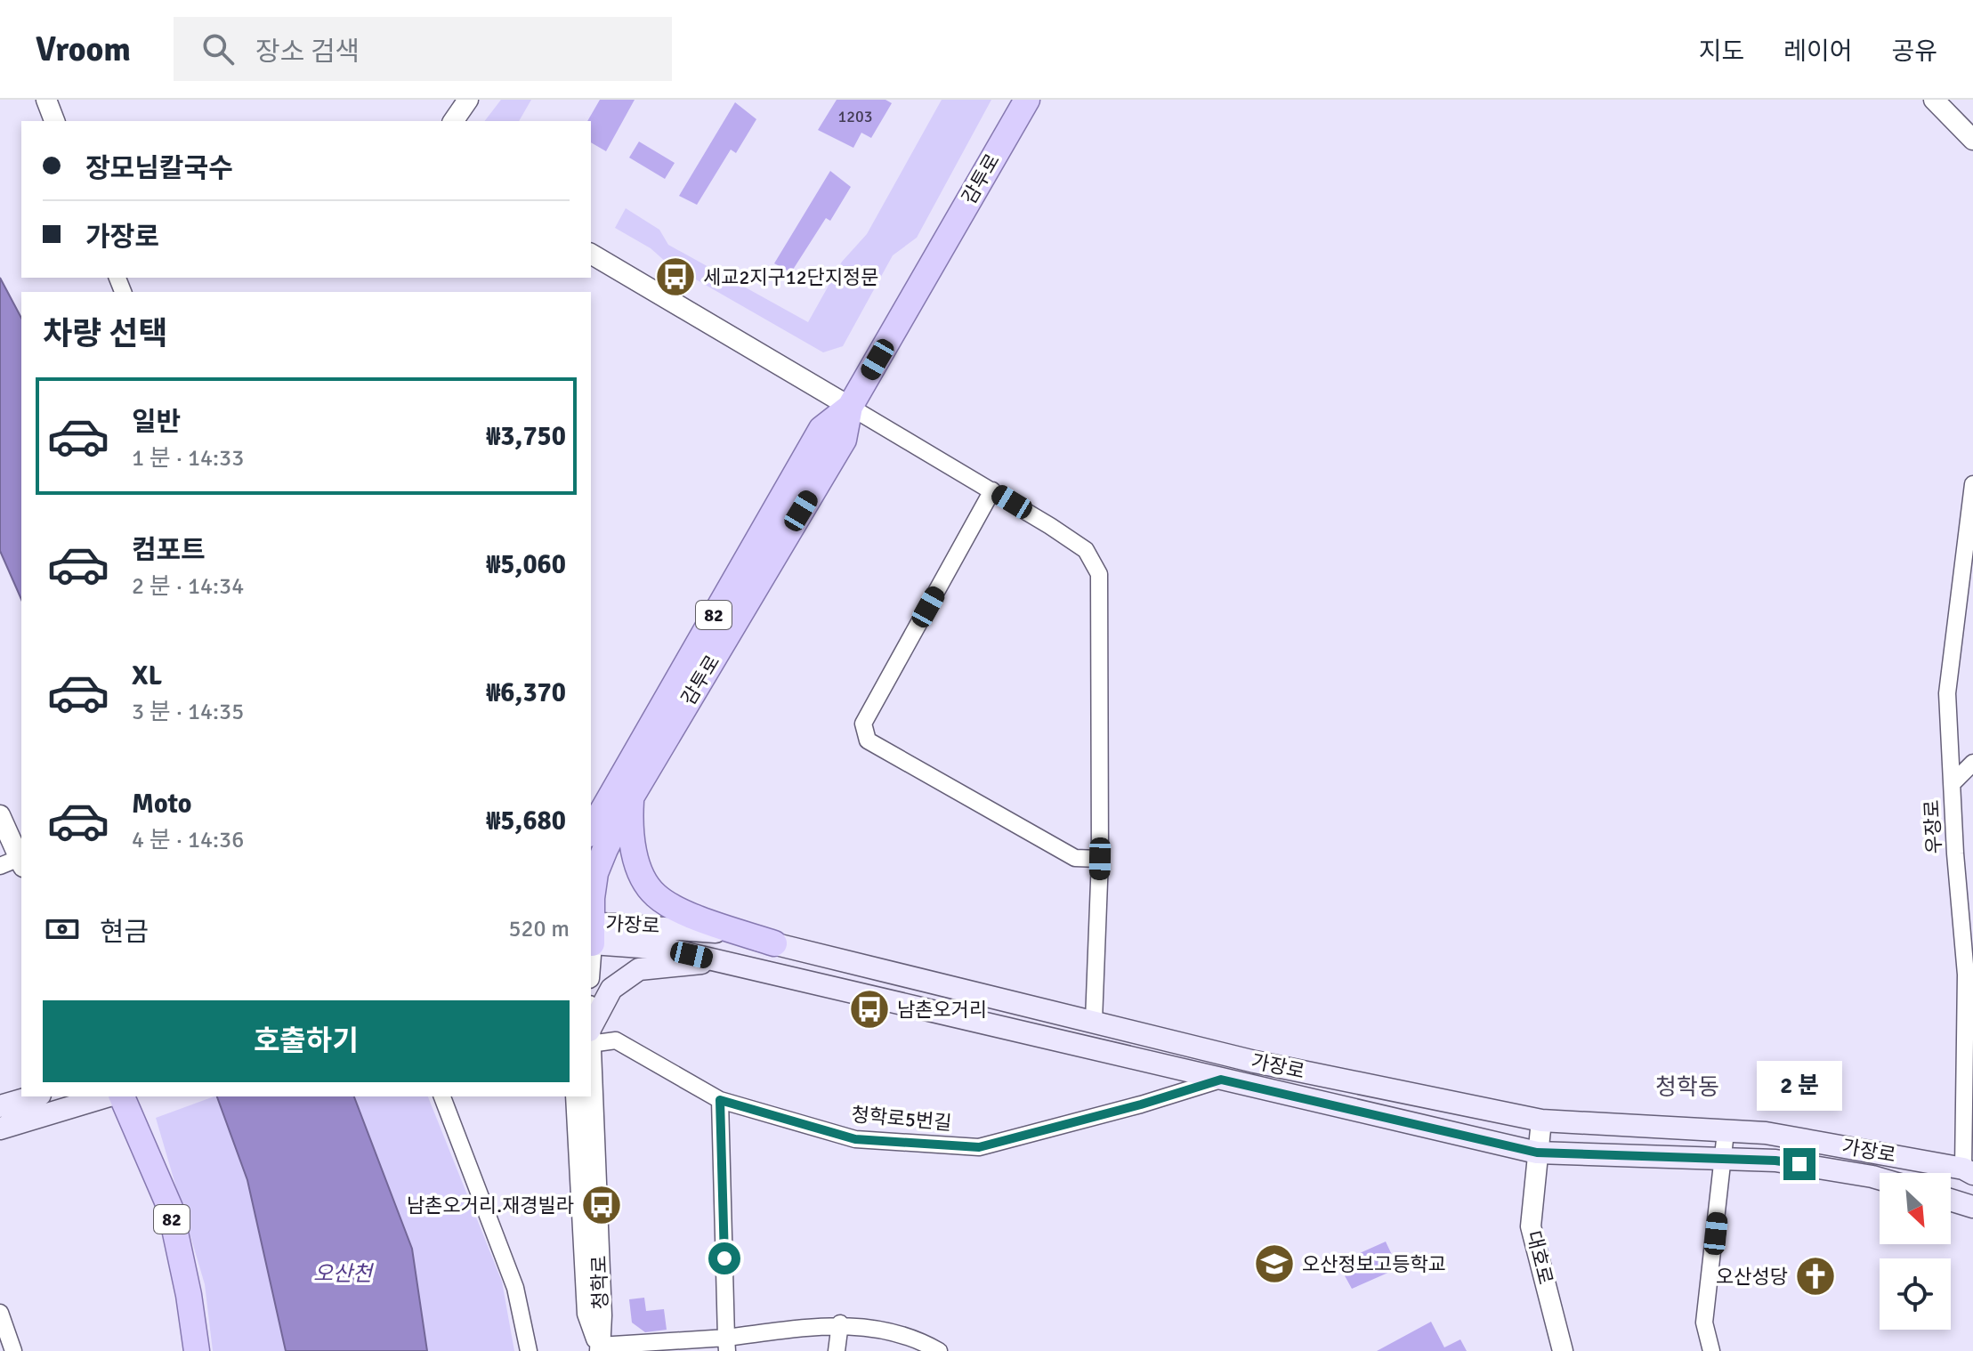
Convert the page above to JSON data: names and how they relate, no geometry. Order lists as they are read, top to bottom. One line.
{"streets":{"main road":["감투로","82","가장로"],"street":["우장로","청학로5번길","대호로","청학로"]},"crossings":[["우장로","가장로"],["가장로","청학로5번길"],["가장로","대호로"]],"districts":["청학동"],"water":["오산천"],"places":{"bus stop":["세교2지구12단지정문","남촌오거리","남촌오거리.재경빌라"],"school or university":["오산정보고등학교"],"church":["오산성당"]},"house_numbers":["1203"],"north":"bottom right","page":{"header":"Vroom","search":"장소 검색","nav":["지도","레이어","공유"],"banner":["장모님칼국수","가장로"],"heading":"차량 선택","list":[{"name":"일반","note":"1 분 · 14:33","value":"₩3,750"},{"name":"컴포트","note":"2 분 · 14:34","value":"₩5,060"},{"name":"XL","note":"3 분 · 14:35","value":"₩6,370"},{"name":"Moto","note":"4 분 · 14:36","value":"₩5,680"}],"pay":["현금","520 m"],"buttons":"호출하기","bubble":"2 분"}}
